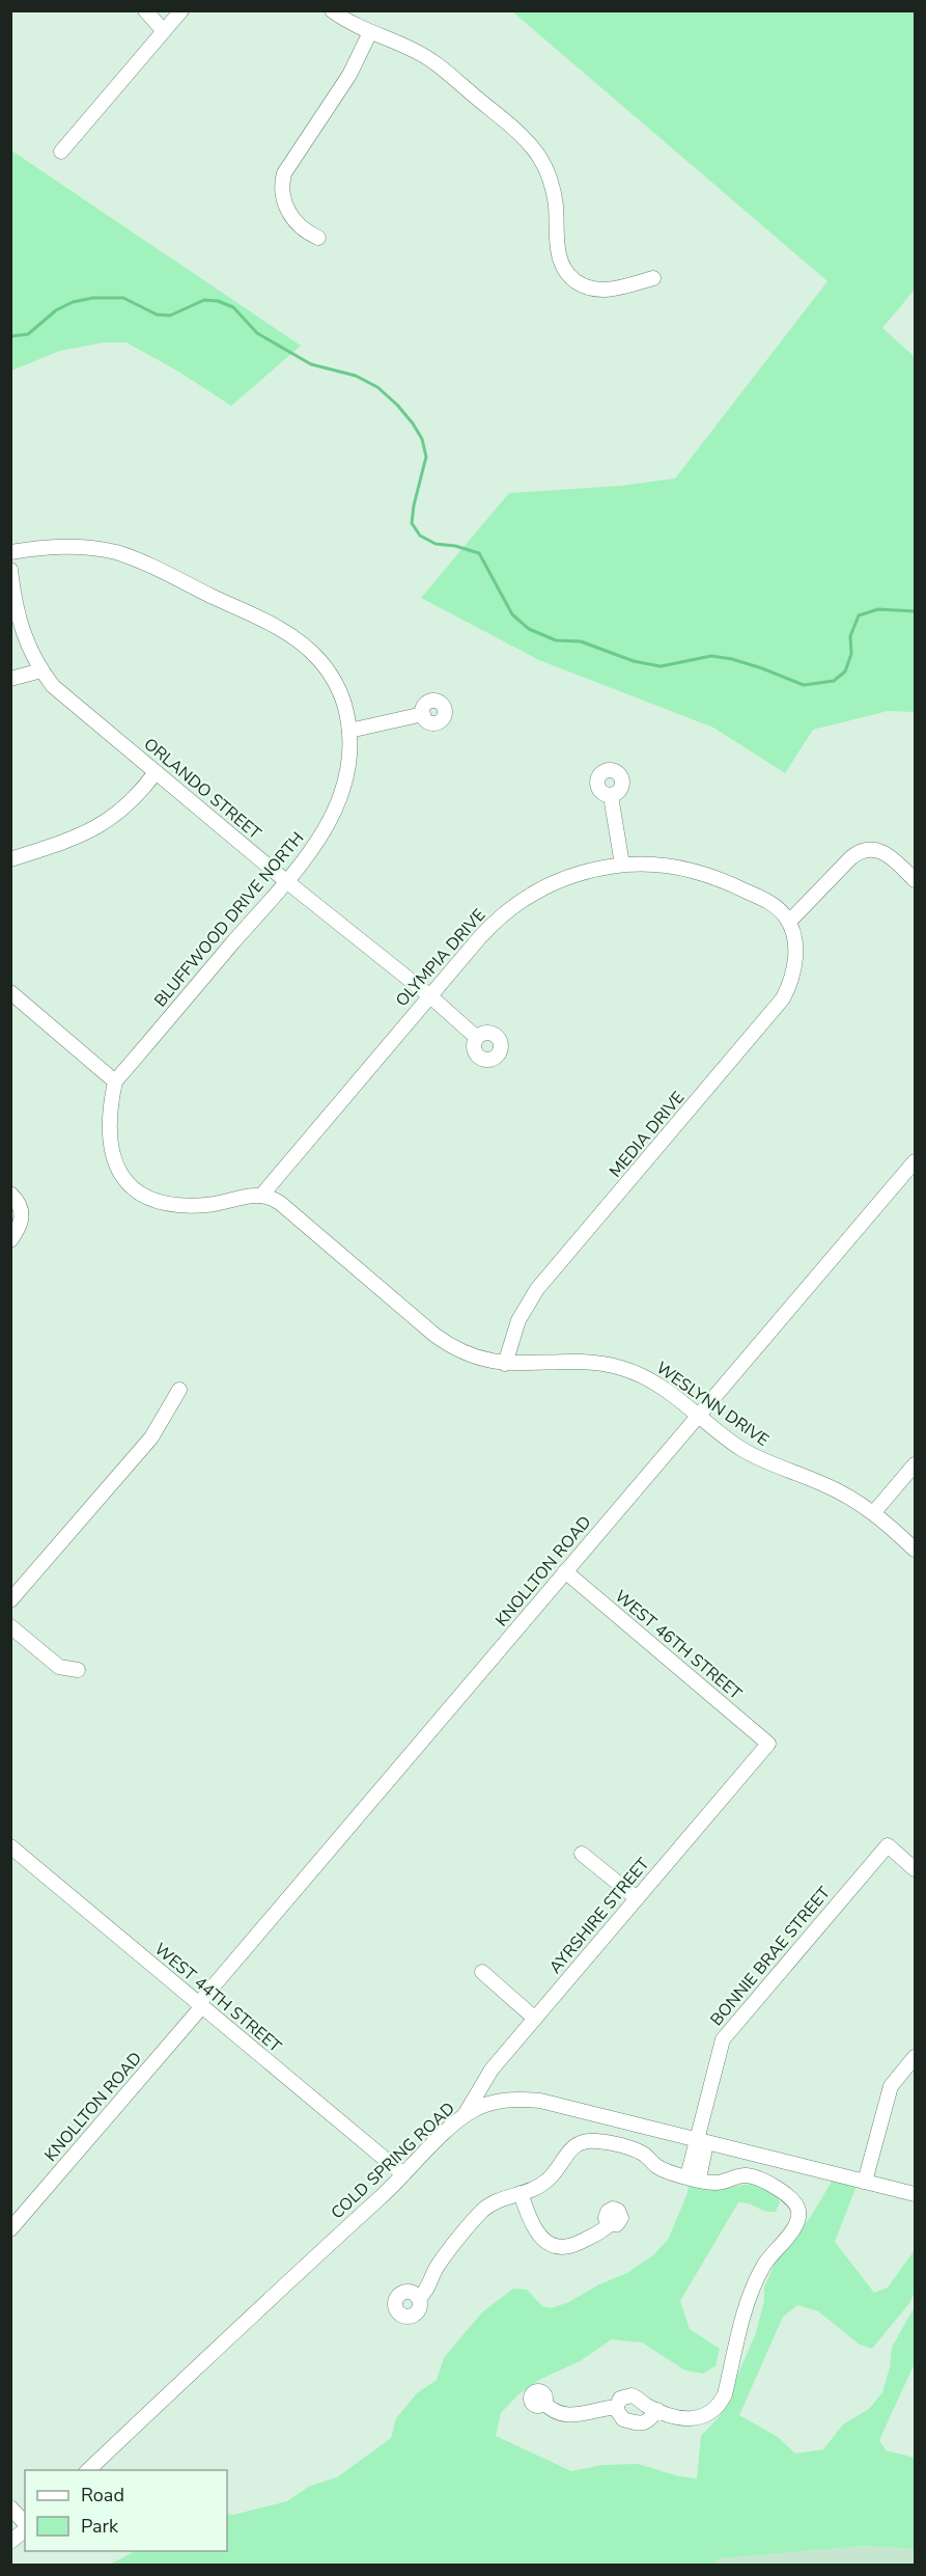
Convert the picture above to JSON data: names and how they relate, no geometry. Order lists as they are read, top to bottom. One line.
{"streets":{"street":["ORLANDO STREET","BLUFFWOOD DRIVE NORTH","OLYMPIA DRIVE","MEDIA DRIVE","WESLYNN DRIVE","KNOLLTON ROAD","WEST 46TH STREET","AYRSHIRE STREET","BONNIE BRAE STREET","WEST 44TH STREET","COLD SPRING ROAD"]},"crossings":[["ORLANDO STREET","BLUFFWOOD DRIVE NORTH"],["ORLANDO STREET","OLYMPIA DRIVE"],["OLYMPIA DRIVE","MEDIA DRIVE"],["OLYMPIA DRIVE","WESLYNN DRIVE"],["MEDIA DRIVE","WESLYNN DRIVE"],["WESLYNN DRIVE","KNOLLTON ROAD"],["KNOLLTON ROAD","WEST 46TH STREET"],["KNOLLTON ROAD","WEST 44TH STREET"],["WEST 46TH STREET","AYRSHIRE STREET"],["AYRSHIRE STREET","COLD SPRING ROAD"],["BONNIE BRAE STREET","COLD SPRING ROAD"],["WEST 44TH STREET","COLD SPRING ROAD"]],"legend":["Road","Park"]}
